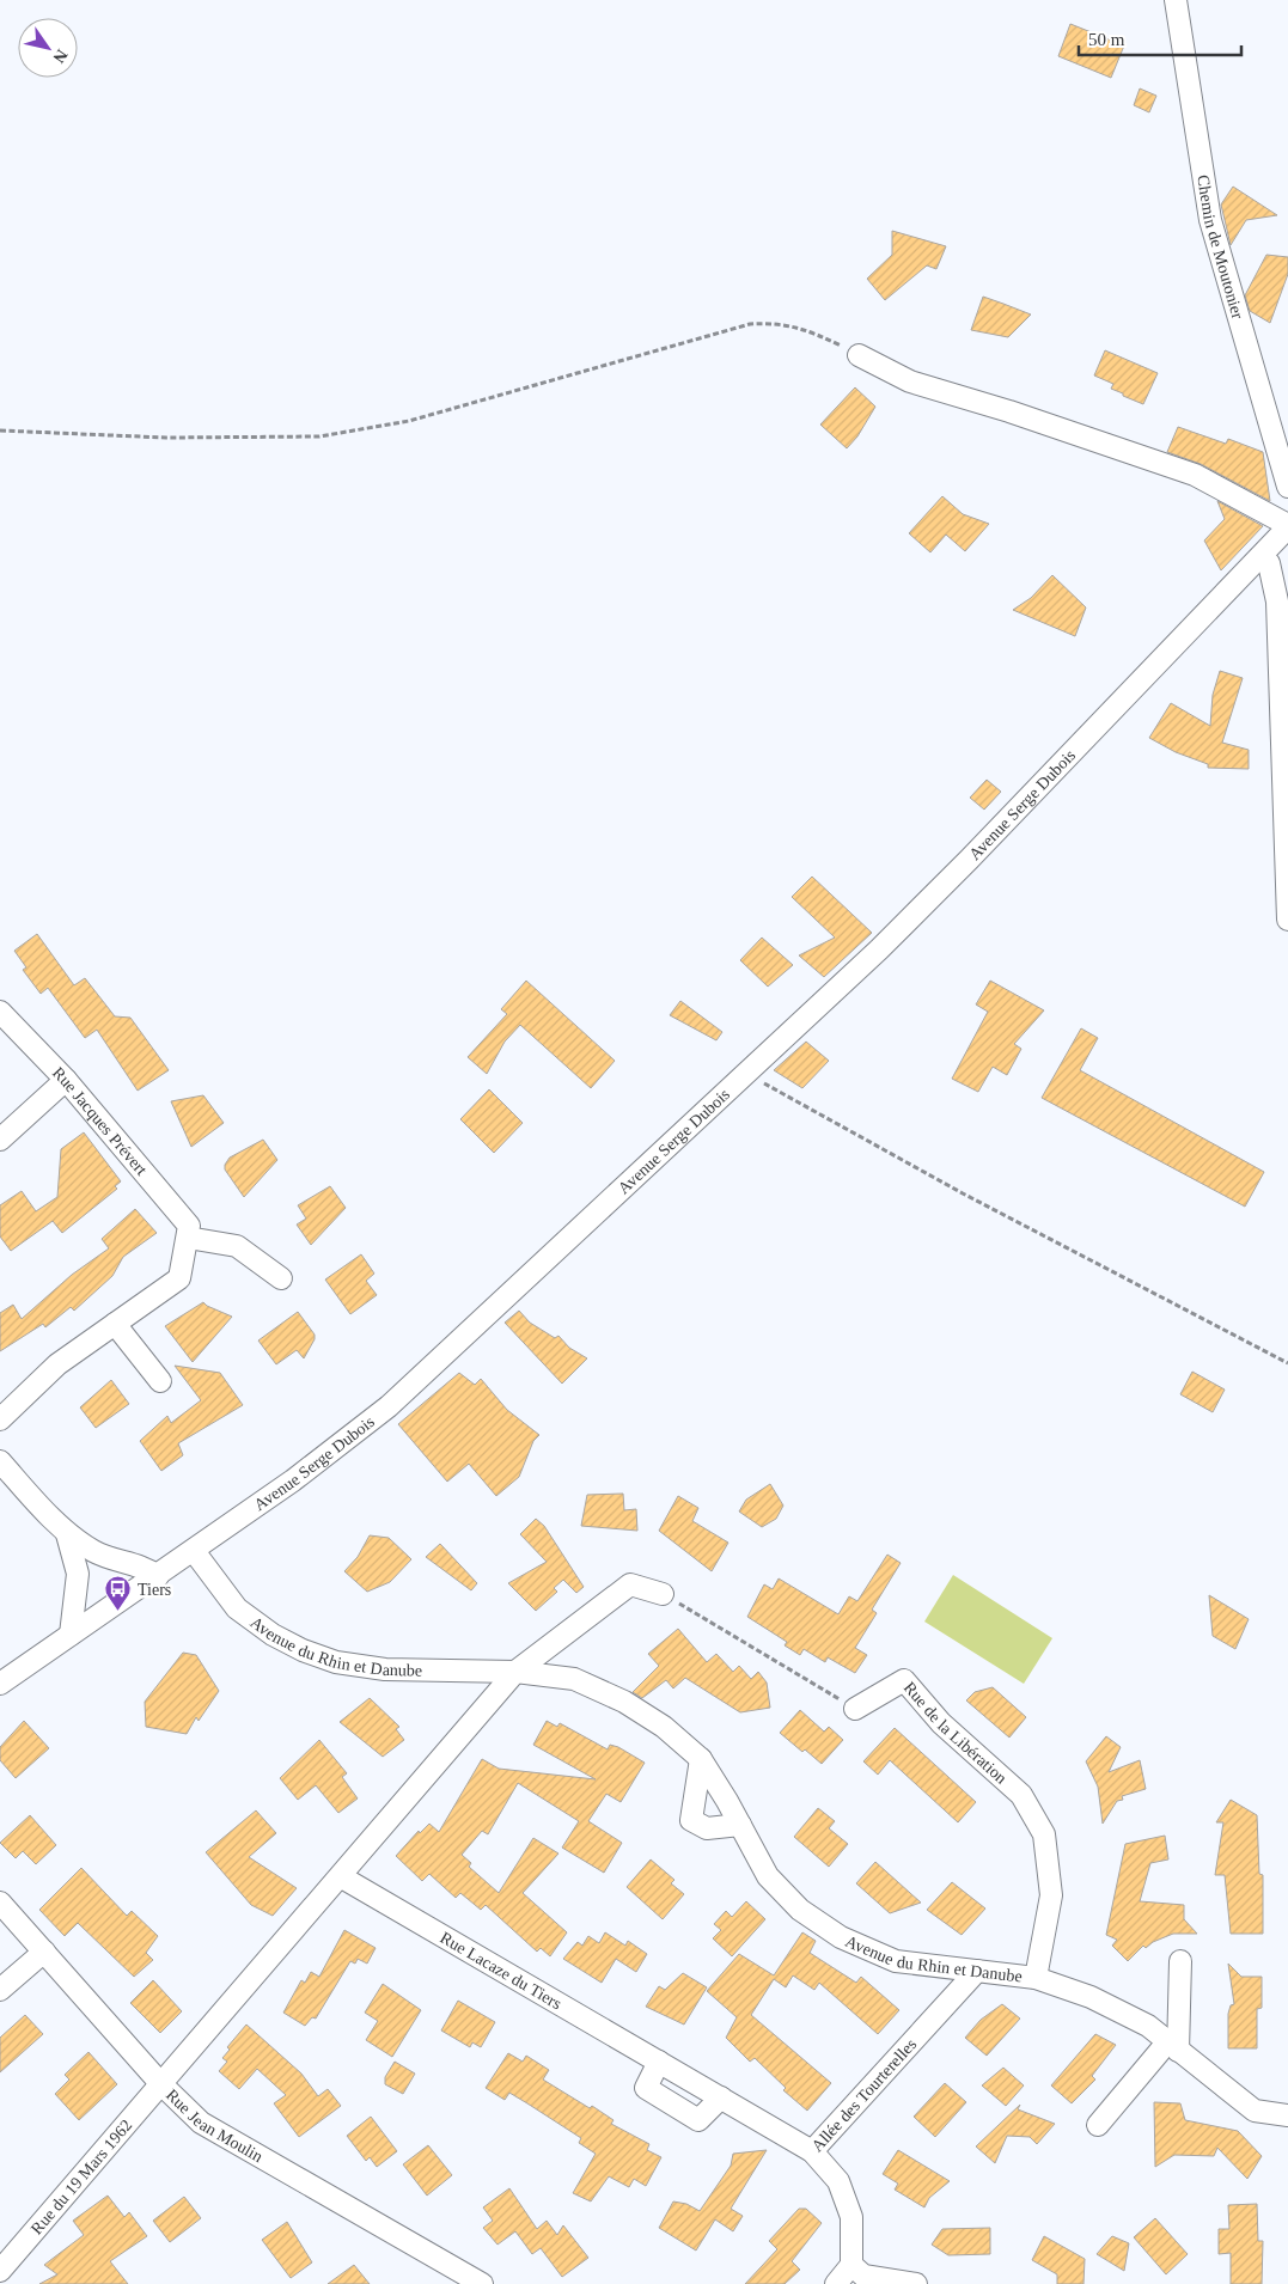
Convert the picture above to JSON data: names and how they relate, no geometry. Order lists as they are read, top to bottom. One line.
{"streets":{"street":["Chemin de Moutonier","Avenue Serge Dubois","Rue Jacques Prévert","Avenue du Rhin et Danube","Rue de la Libération","Rue Lacaze du Tiers","Allée des Tourterelles","Rue Jean Moulin","Rue du 19 Mars 1962"]},"crossings":[["Avenue Serge Dubois","Avenue du Rhin et Danube"],["Avenue du Rhin et Danube","Rue de la Libération"],["Avenue du Rhin et Danube","Allée des Tourterelles"],["Rue Lacaze du Tiers","Allée des Tourterelles"],["Rue Jean Moulin","Rue du 19 Mars 1962"]],"places":{"bus stop":["Tiers"]},"scale_bar":"50 m","north":"bottom right"}
